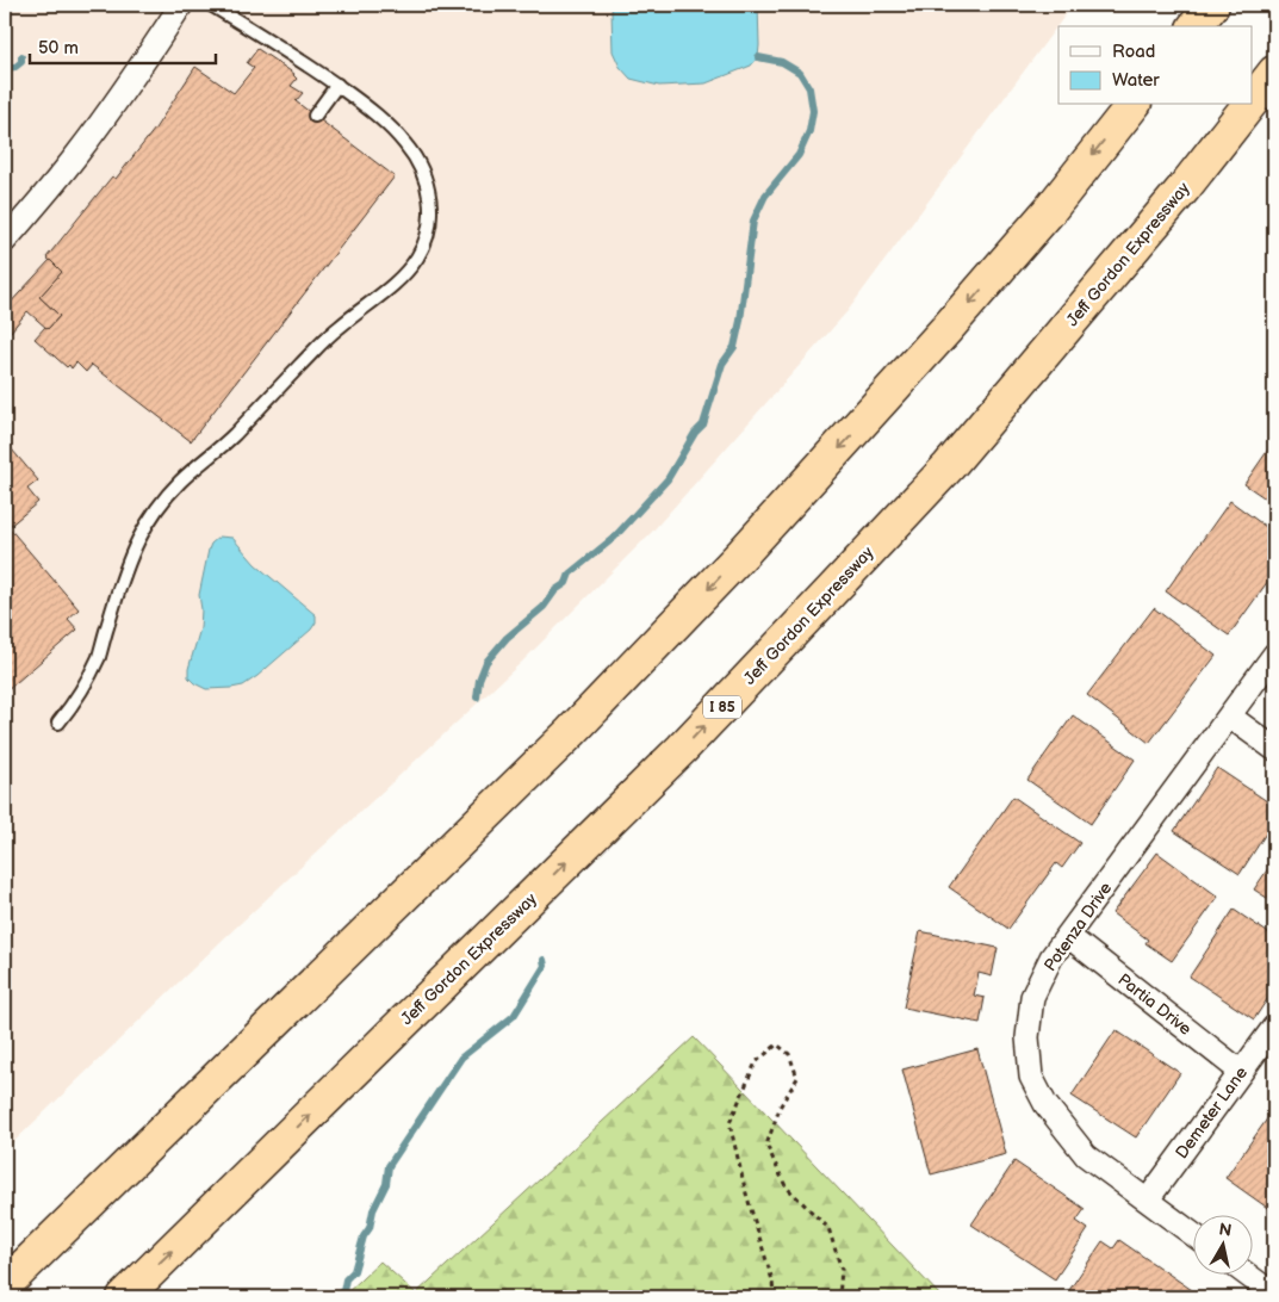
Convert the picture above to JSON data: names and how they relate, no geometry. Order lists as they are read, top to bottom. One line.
{"streets":{"highway":["Jeff Gordon Expressway","I 85"],"street":["Potenza Drive","Partia Drive","Demeter Lane"]},"crossings":[["Potenza Drive","Partia Drive"],["Potenza Drive","Demeter Lane"],["Partia Drive","Demeter Lane"]],"legend":["Road","Water"],"scale_bar":"50 m","north":"top"}
